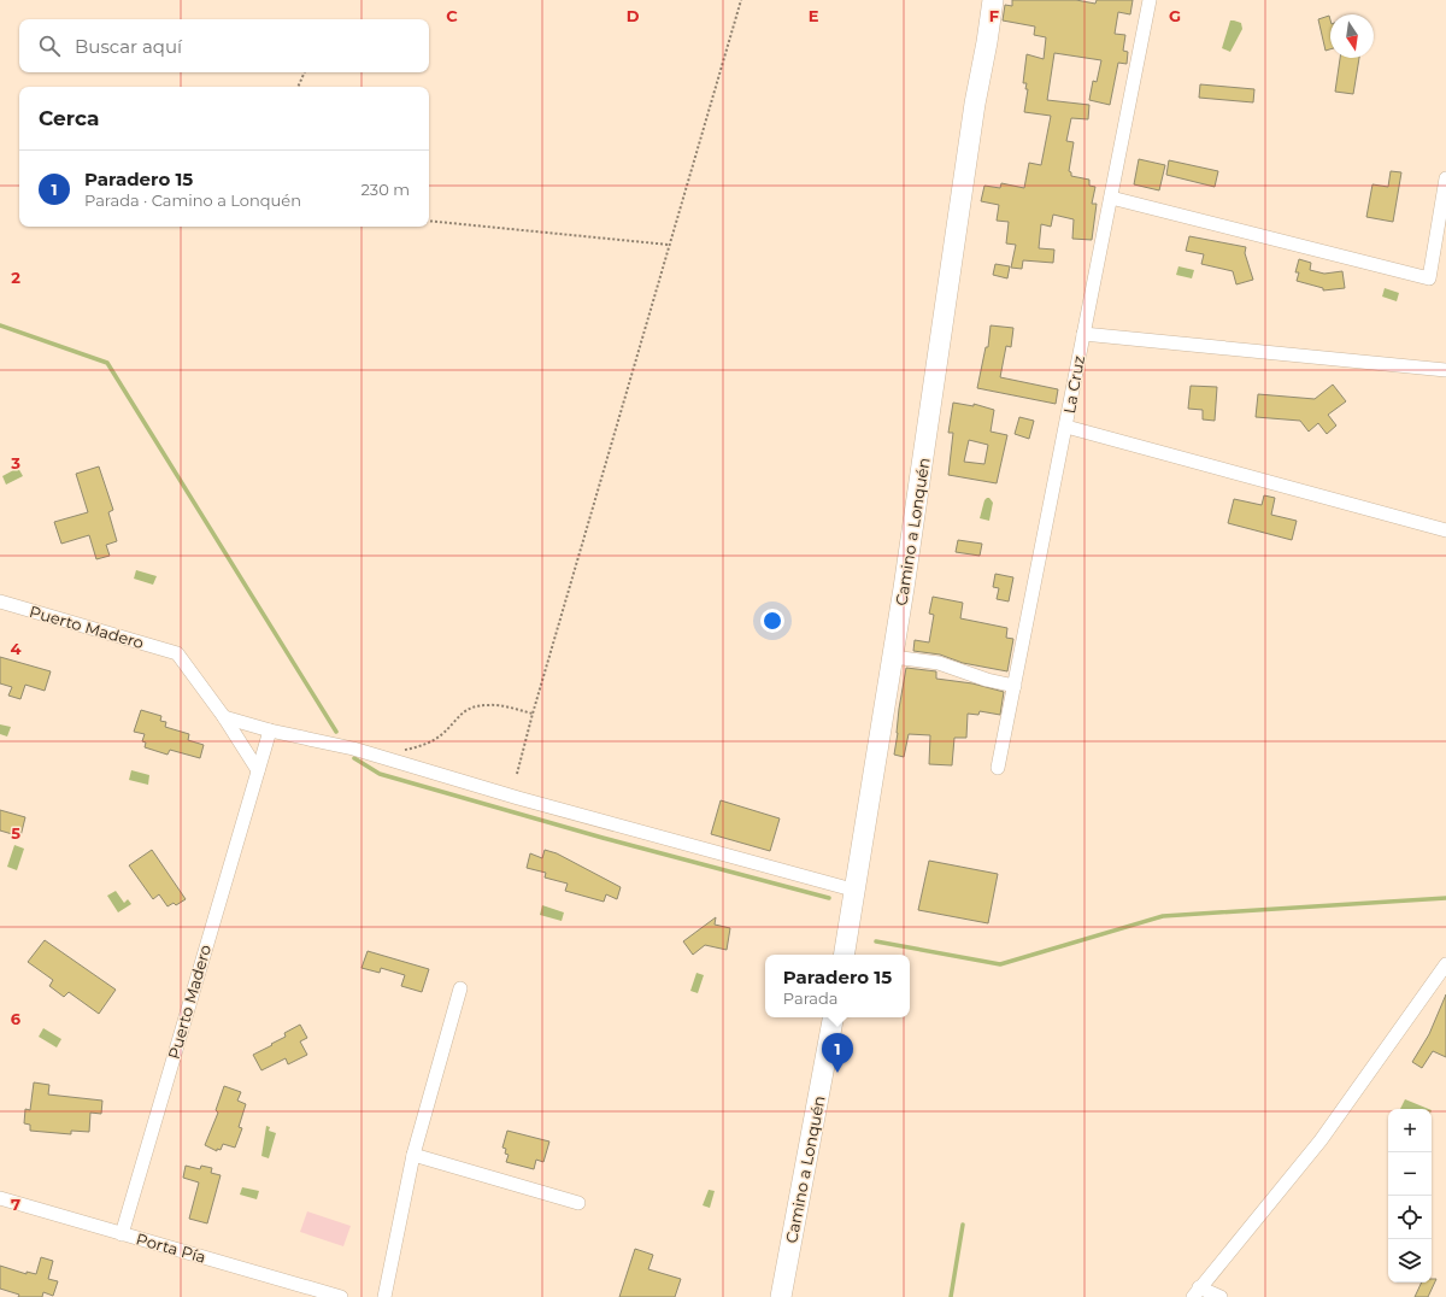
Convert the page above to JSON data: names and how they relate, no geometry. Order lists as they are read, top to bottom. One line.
{"streets":{"main road":["Camino a Lonquén"],"street":["La Cruz","Puerto Madero","Porta Pía"]},"crossings":[["Puerto Madero","Porta Pía"]],"north":"bottom","page":{"search":"Buscar aquí","heading":"Cerca","list":[{"mark":"1","name":"Paradero 15","note":"Parada · Camino a Lonquén","value":"230 m"}],"popup":["Paradero 15","Parada"],"pins":"1","map_buttons":["+","−"]},"grid":{"columns":["C","D","E","F","G"],"rows":["2","3","4","5","6","7"]}}
